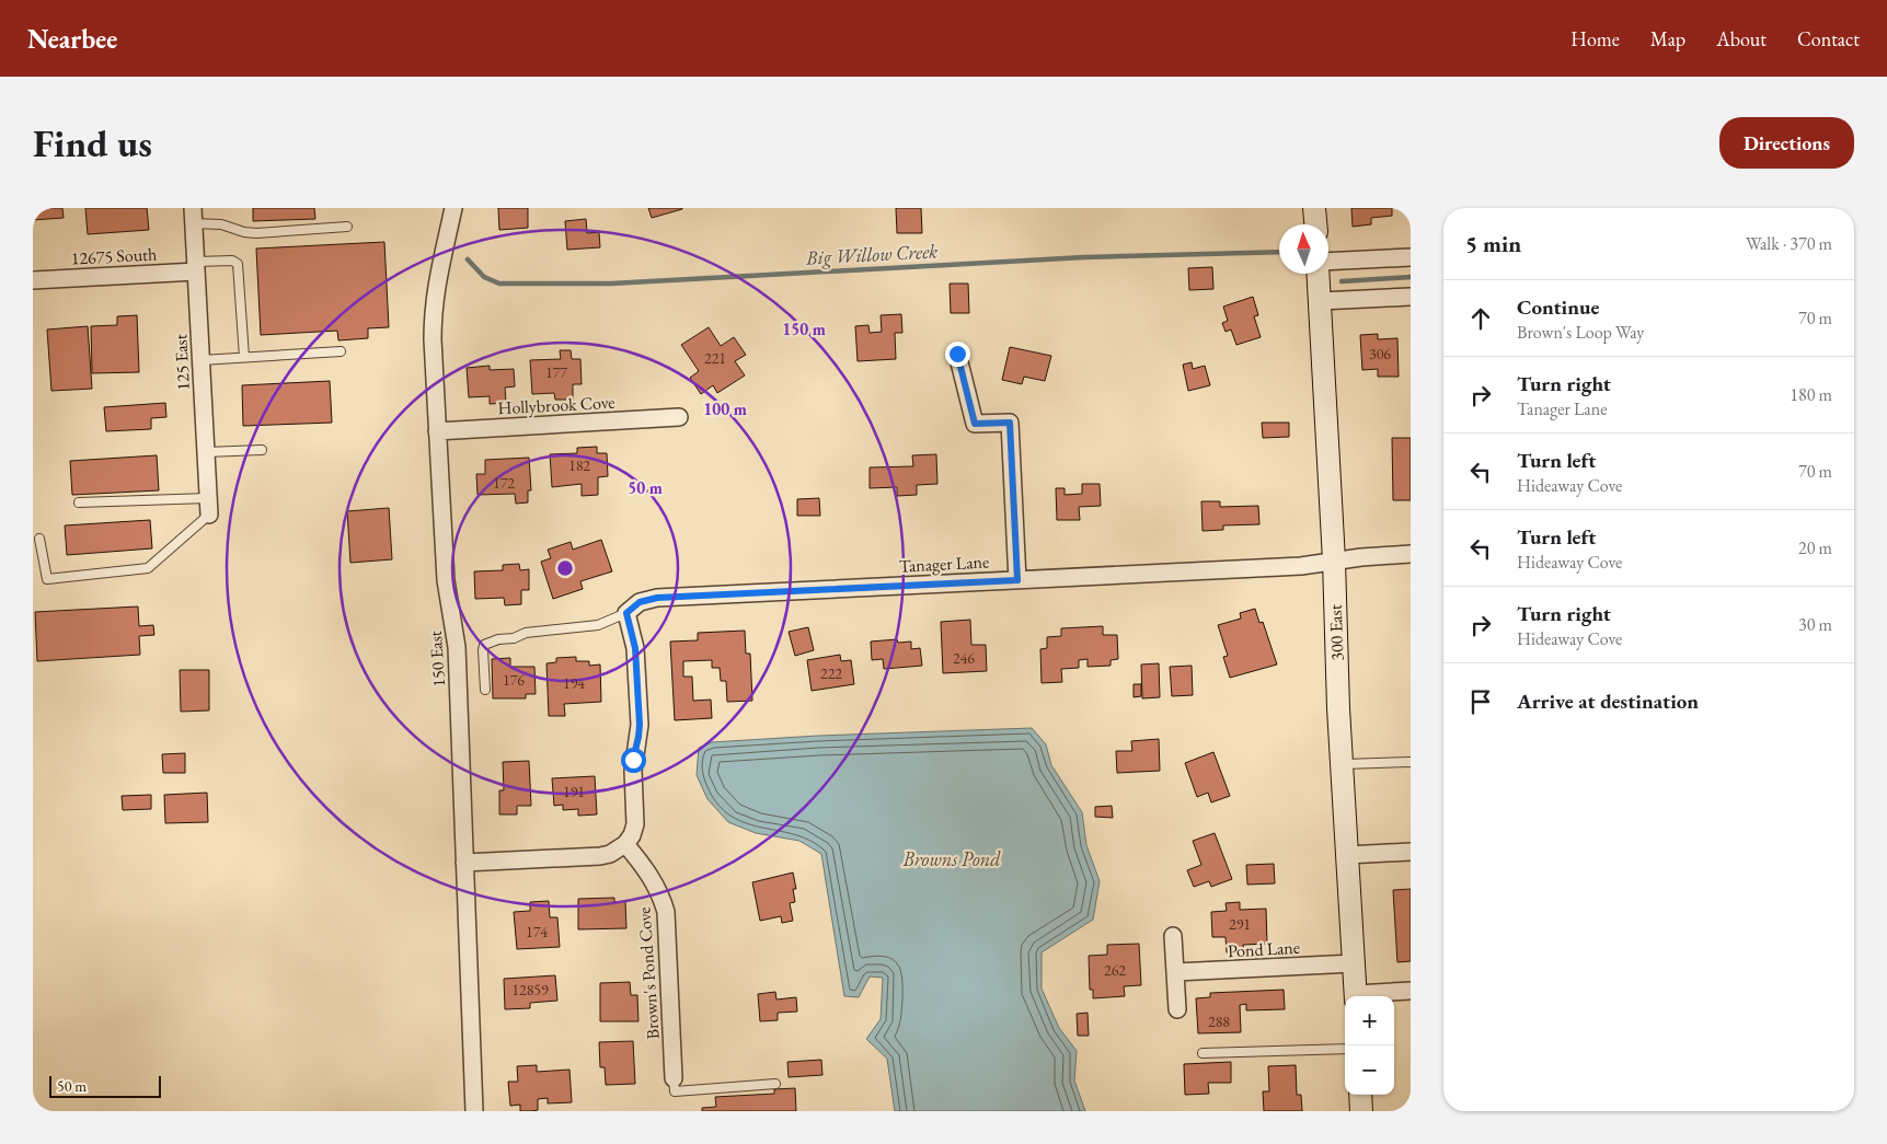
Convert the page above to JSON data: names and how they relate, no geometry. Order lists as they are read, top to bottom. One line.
{"streets":{"main road":["300 East"],"street":["12675 South","125 East","Hollybrook Cove","Tanager Lane","150 East","Pond Lane","Brown's Pond Cove"]},"crossings":[["12675 South","125 East"],["Hollybrook Cove","150 East"],["Tanager Lane","300 East"],["300 East","Pond Lane"]],"water":["Big Willow Creek","Browns Pond"],"house_numbers":["306","221","177","182","172","246","222","176","194","191","291","174","262","12859","288"],"scale_bar":"50 m","north":"top","page":{"header":"Nearbee","nav":["Home","Map","About","Contact"],"buttons":"Directions","title":"Find us","heading":["5 min","Walk · 370 m"],"list":[["Continue","Brown's Loop Way","70 m"],["Turn right","Tanager Lane","180 m"],["Turn left","Hideaway Cove","70 m"],["Turn left","Hideaway Cove","20 m"],["Turn right","Hideaway Cove","30 m"],"Arrive at destination"],"map_buttons":["+","−"],"scale":"50 m"},"rings":["150 m","100 m","50 m"]}
